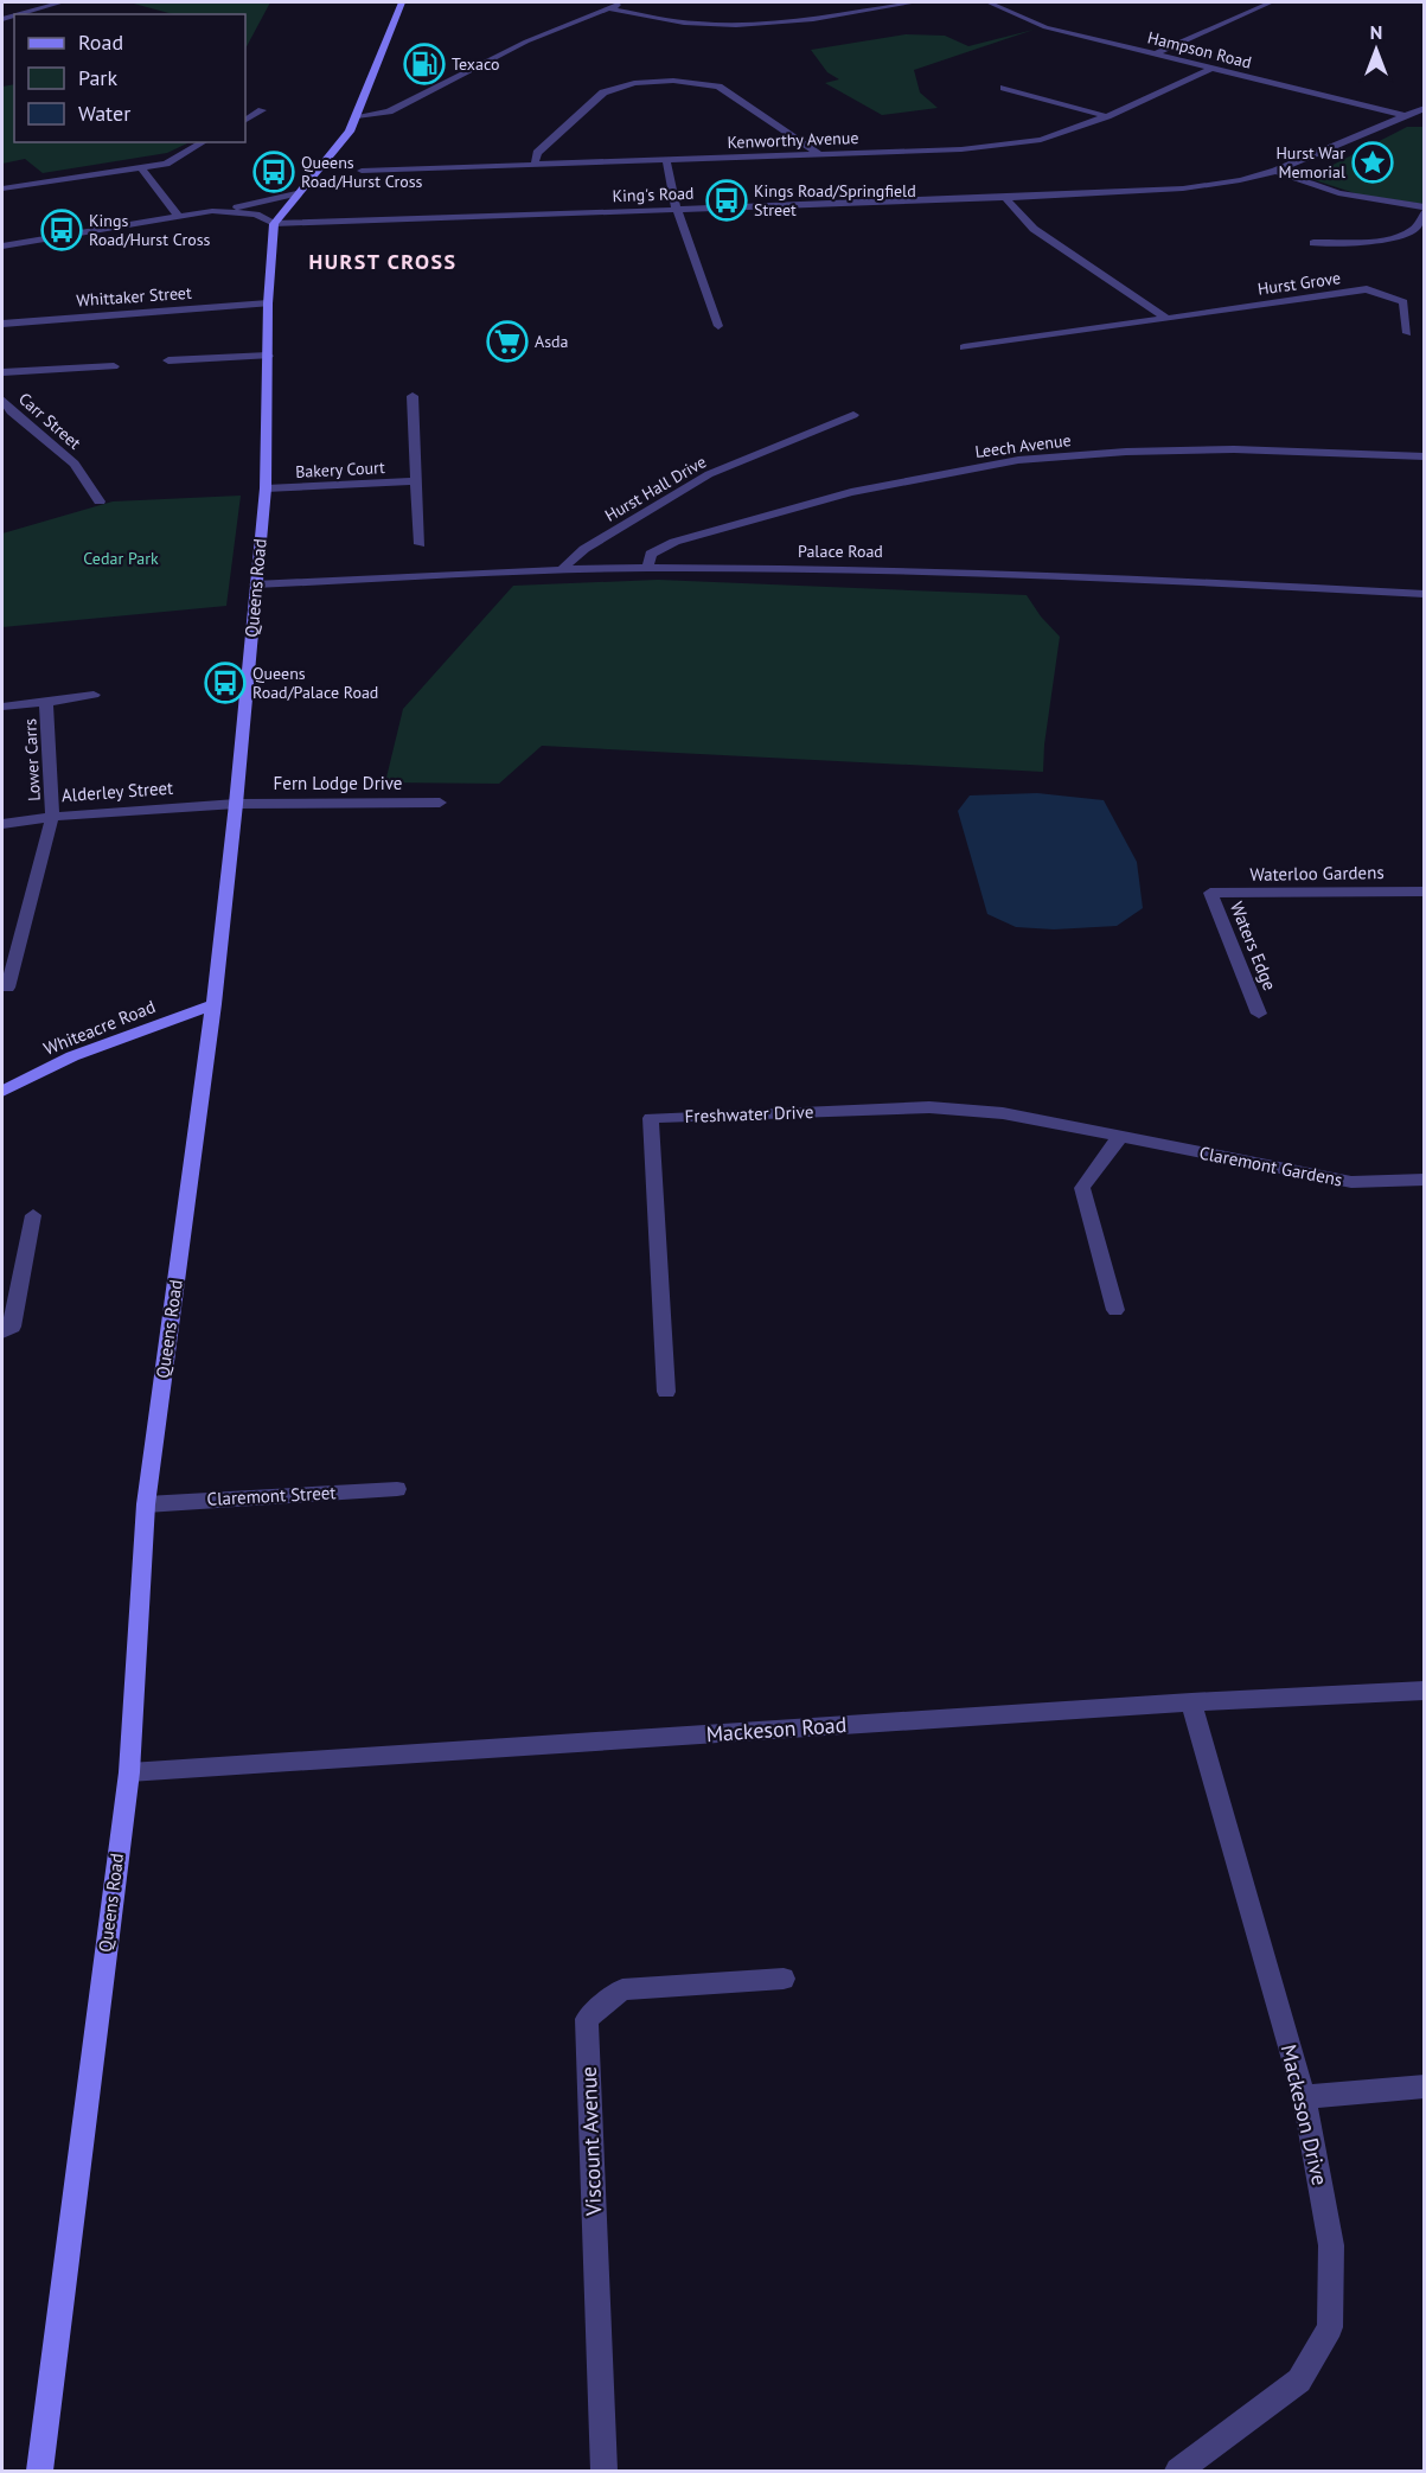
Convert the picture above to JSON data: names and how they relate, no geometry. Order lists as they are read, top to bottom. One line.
{"streets":{"main road":["Queens Road","Whiteacre Road"],"street":["Hampson Road","Kenworthy Avenue","King's Road","Hurst Grove","Whittaker Street","Carr Street","Leech Avenue","Bakery Court","Hurst Hall Drive","Palace Road","Lower Carrs","Fern Lodge Drive","Alderley Street","Waterloo Gardens","Waters Edge","Freshwater Drive","Claremont Gardens","Claremont Street","Mackeson Road","Mackeson Drive","Viscount Avenue"]},"crossings":[["Hampson Road","Kenworthy Avenue"],["Hampson Road","King's Road"],["King's Road","Queens Road"],["Whittaker Street","Queens Road"],["Leech Avenue","Palace Road"],["Bakery Court","Queens Road"],["Hurst Hall Drive","Palace Road"],["Palace Road","Queens Road"],["Queens Road","Fern Lodge Drive"],["Queens Road","Alderley Street"],["Queens Road","Whiteacre Road"],["Queens Road","Claremont Street"],["Queens Road","Mackeson Road"],["Lower Carrs","Alderley Street"],["Fern Lodge Drive","Alderley Street"],["Waterloo Gardens","Waters Edge"],["Freshwater Drive","Claremont Gardens"],["Mackeson Road","Mackeson Drive"]],"districts":["HURST CROSS"],"parks":["Cedar Park"],"places":{"fuel station":["Texaco"],"place":["Hurst War Memorial"],"bus stop":["Queens Road/Hurst Cross","Kings Road/Springfield Street","Kings Road/Hurst Cross","Queens Road/Palace Road"],"supermarket":["Asda"]},"legend":["Road","Park","Water"],"north":"top"}
